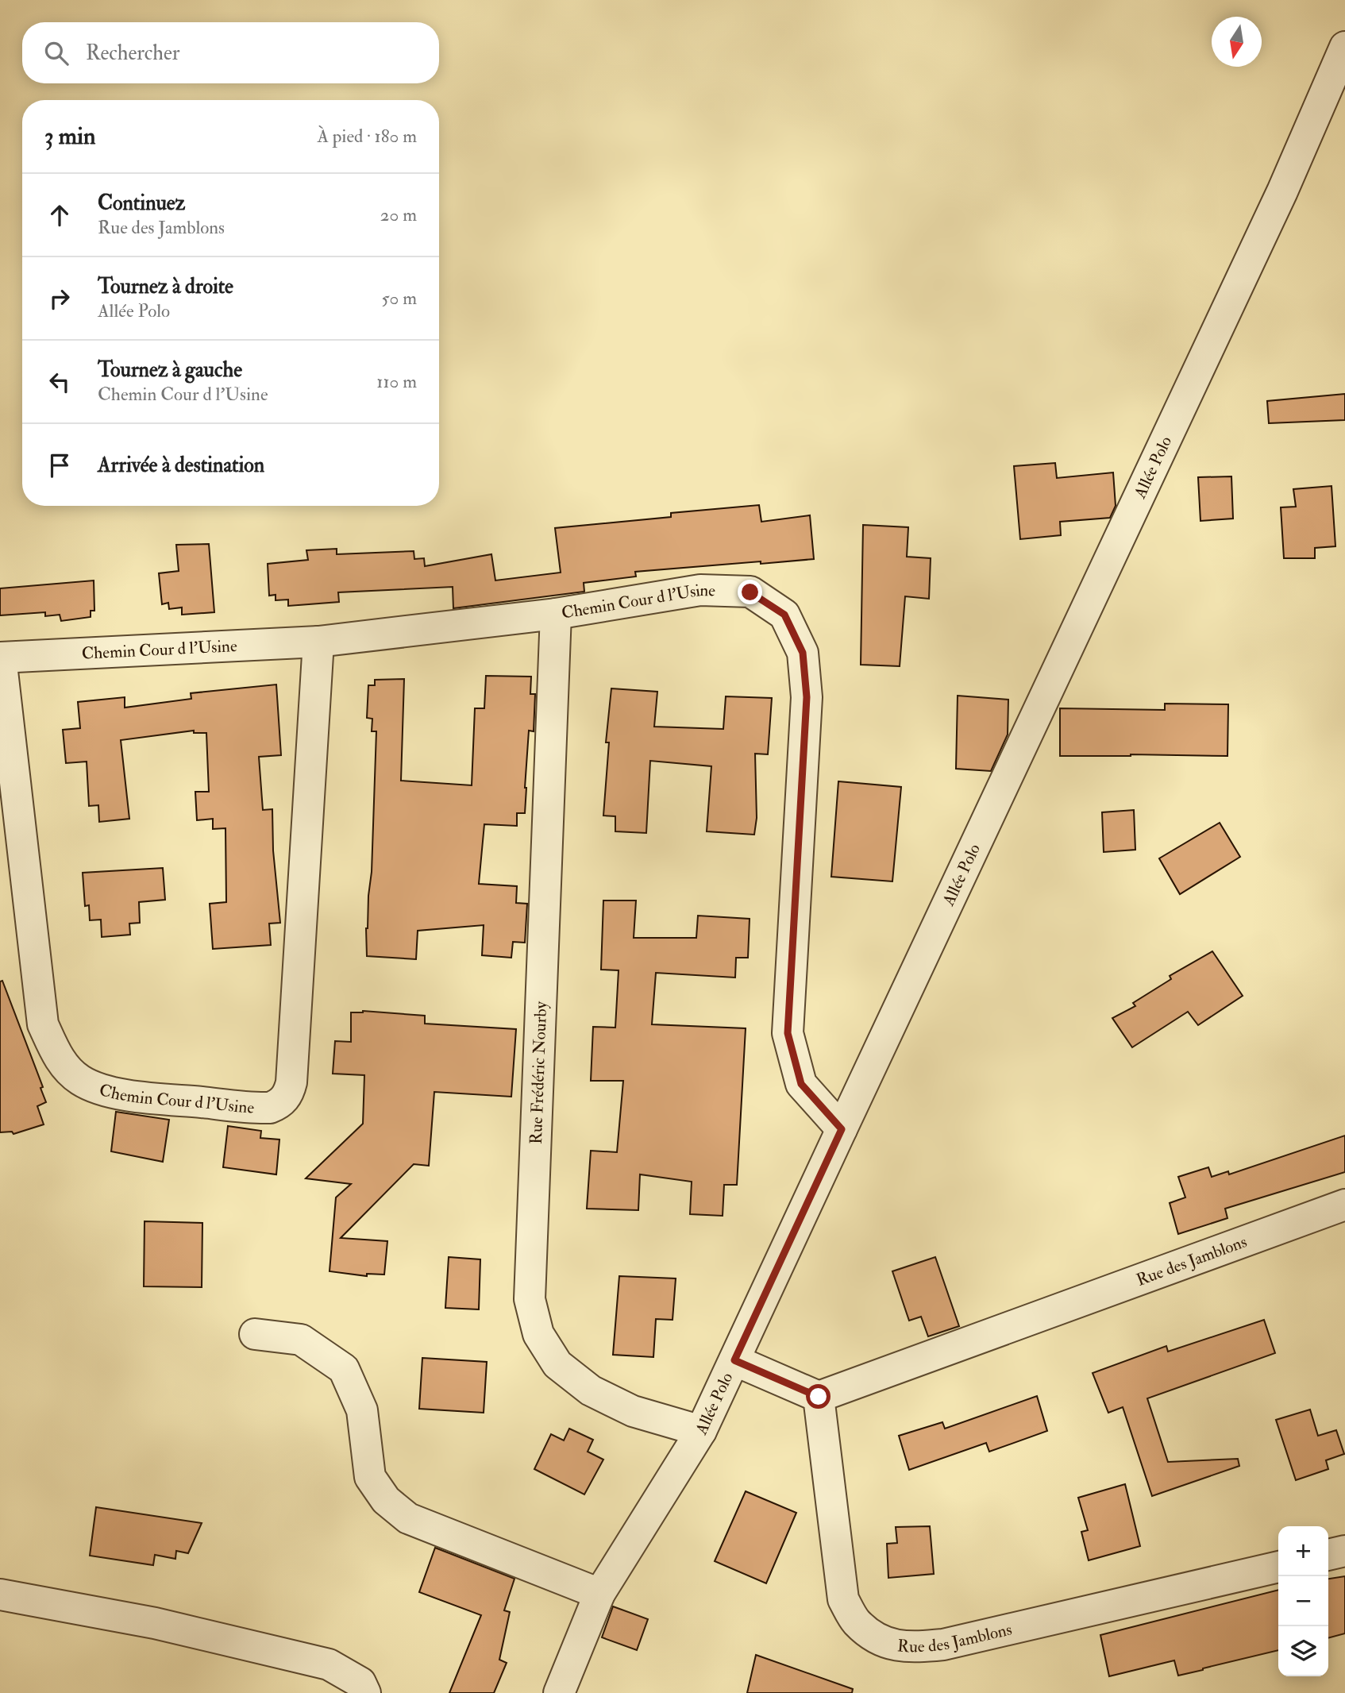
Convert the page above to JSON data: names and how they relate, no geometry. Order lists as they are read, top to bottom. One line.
{"streets":{"street":["Allée Polo","Chemin Cour d l'Usine","Rue Frédéric Nourby","Rue des Jamblons"]},"crossings":[["Allée Polo","Chemin Cour d l'Usine"],["Allée Polo","Rue Frédéric Nourby"],["Chemin Cour d l'Usine","Rue Frédéric Nourby"]],"north":"bottom","page":{"search":"Rechercher","heading":["3 min","À pied · 180 m"],"list":[["Continuez","Rue des Jamblons","20 m"],["Tournez à droite","Allée Polo","50 m"],["Tournez à gauche","Chemin Cour d l'Usine","110 m"],"Arrivée à destination"],"map_buttons":["+","−"]}}
